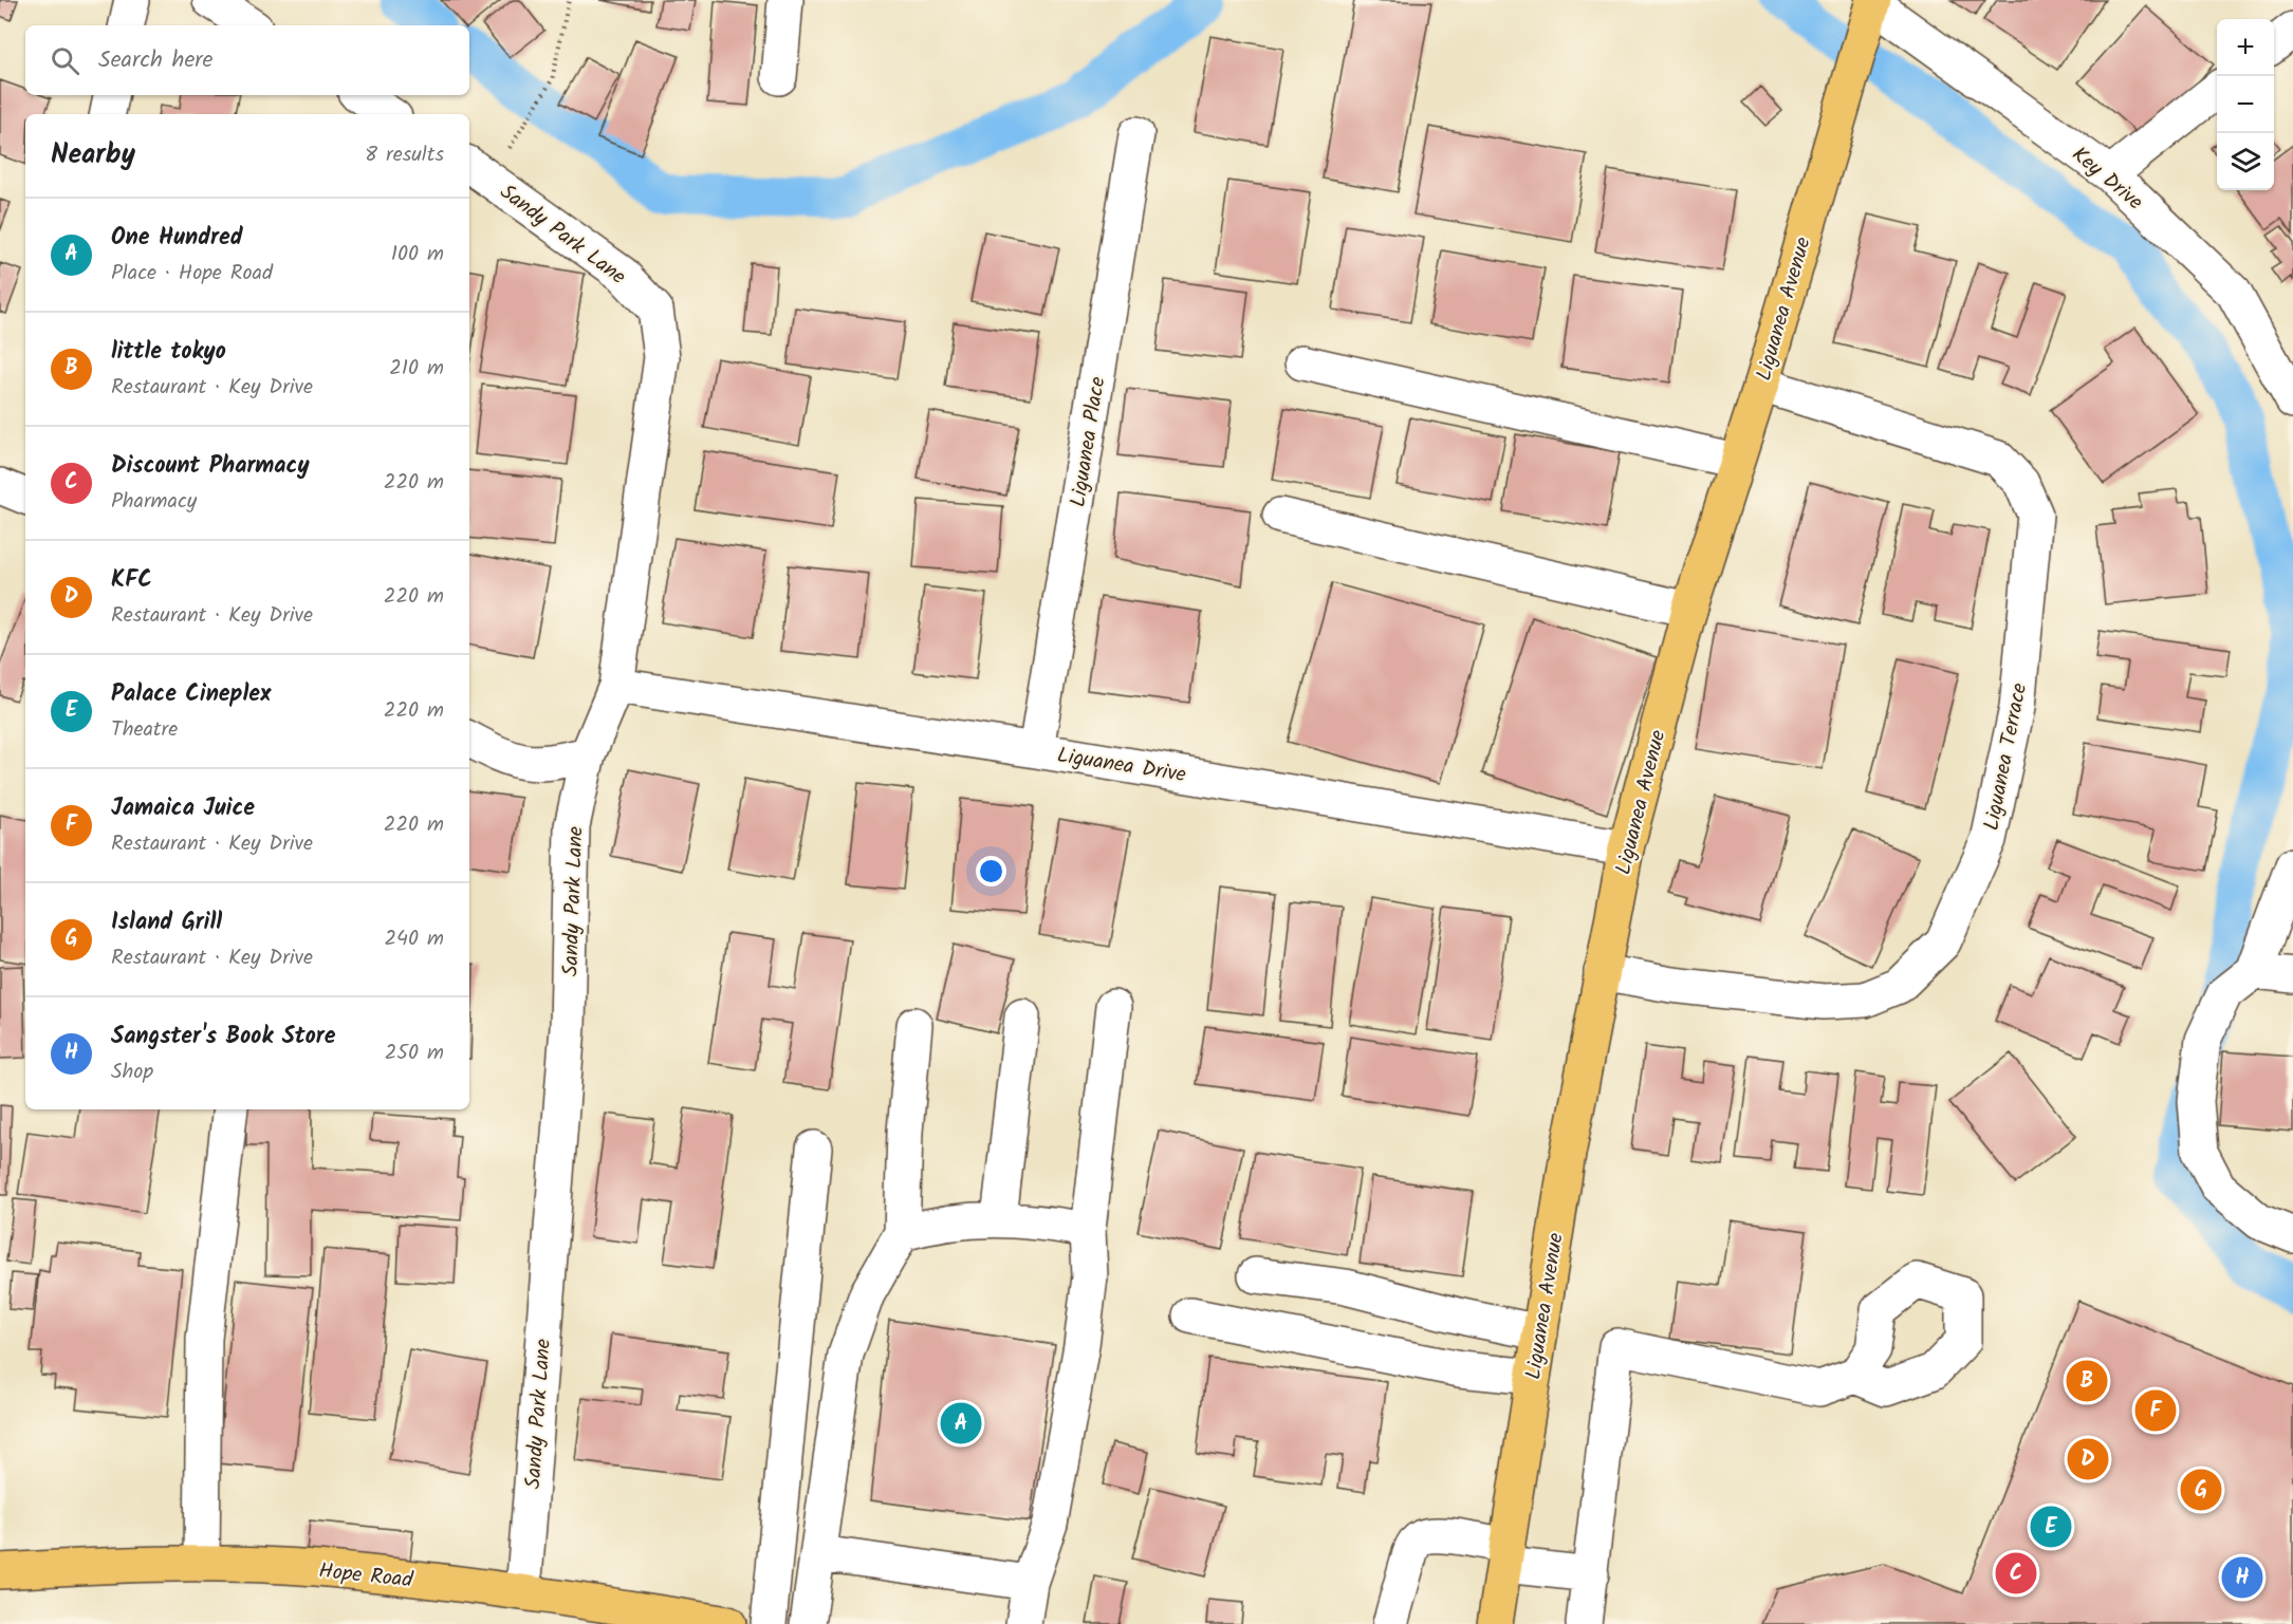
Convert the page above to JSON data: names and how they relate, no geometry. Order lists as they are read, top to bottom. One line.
{"streets":{"main road":["Liguanea Avenue","Hope Road"],"street":["Key Drive","Sandy Park Lane","Liguanea Place","Liguanea Terrace","Liguanea Drive"]},"crossings":[["Key Drive","Liguanea Avenue"],["Sandy Park Lane","Liguanea Drive"],["Sandy Park Lane","Hope Road"],["Liguanea Avenue","Liguanea Terrace"],["Liguanea Avenue","Liguanea Drive"],["Liguanea Place","Liguanea Drive"]],"page":{"map_buttons":["+","−"],"search":"Search here","heading":["Nearby","8 results"],"list":[{"mark":"A","name":"One Hundred","note":"Place · Hope Road","value":"100 m"},{"mark":"B","name":"little tokyo","note":"Restaurant · Key Drive","value":"210 m"},{"mark":"C","name":"Discount Pharmacy","note":"Pharmacy","value":"220 m"},{"mark":"D","name":"KFC","note":"Restaurant · Key Drive","value":"220 m"},{"mark":"E","name":"Palace Cineplex","note":"Theatre","value":"220 m"},{"mark":"F","name":"Jamaica Juice","note":"Restaurant · Key Drive","value":"220 m"},{"mark":"G","name":"Island Grill","note":"Restaurant · Key Drive","value":"240 m"},{"mark":"H","name":"Sangster's Book Store","note":"Shop","value":"250 m"}],"pins":["B","F","A","D","G","E","C","H"]}}
